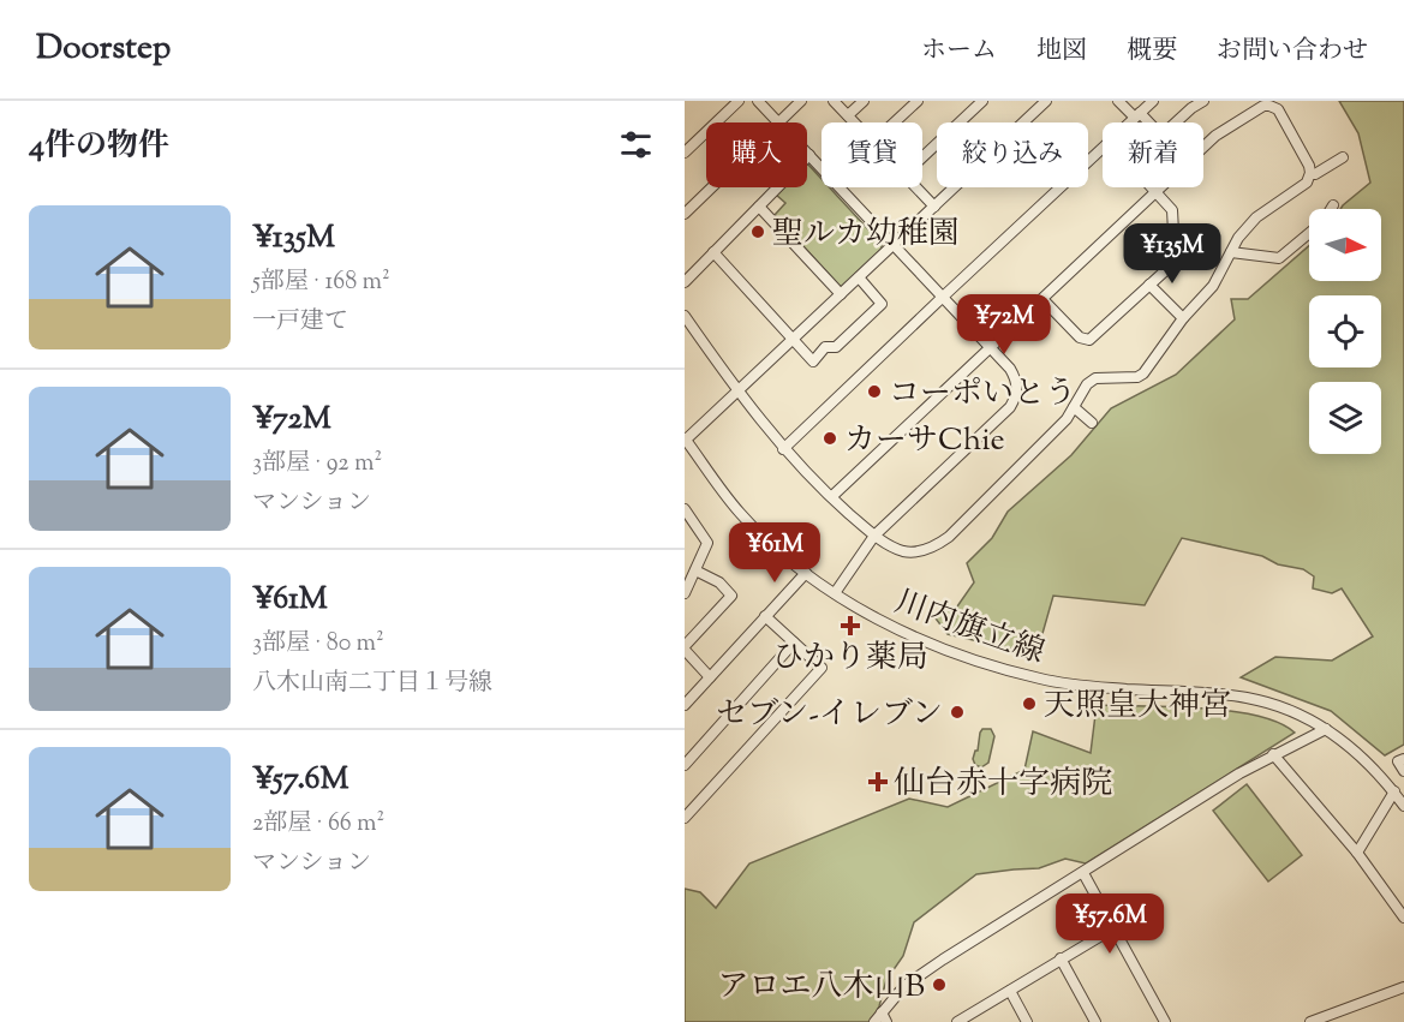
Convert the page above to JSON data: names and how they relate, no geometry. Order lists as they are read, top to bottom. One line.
{"streets":{"street":["川内旗立線"]},"places":{"other":["聖ルカ幼稚園","コーポいとう","カーサChie","天照皇大神宮","セブン-イレブン","アロエ八木山B"],"health":["ひかり薬局","仙台赤十字病院"]},"north":"right","page":{"header":"Doorstep","nav":["ホーム","地図","概要","お問い合わせ"],"heading":"4件の物件","chip":["購入","賃貸","絞り込み","新着"],"list":[{"name":"¥135M","note":"5部屋 · 168 m² · 一戸建て"},{"name":"¥72M","note":"3部屋 · 92 m² · マンション"},{"name":"¥61M","note":"3部屋 · 80 m² · 八木山南二丁目１号線"},{"name":"¥57.6M","note":"2部屋 · 66 m² · マンション"}],"price":["¥135M","¥72M","¥61M","¥57.6M"]}}
